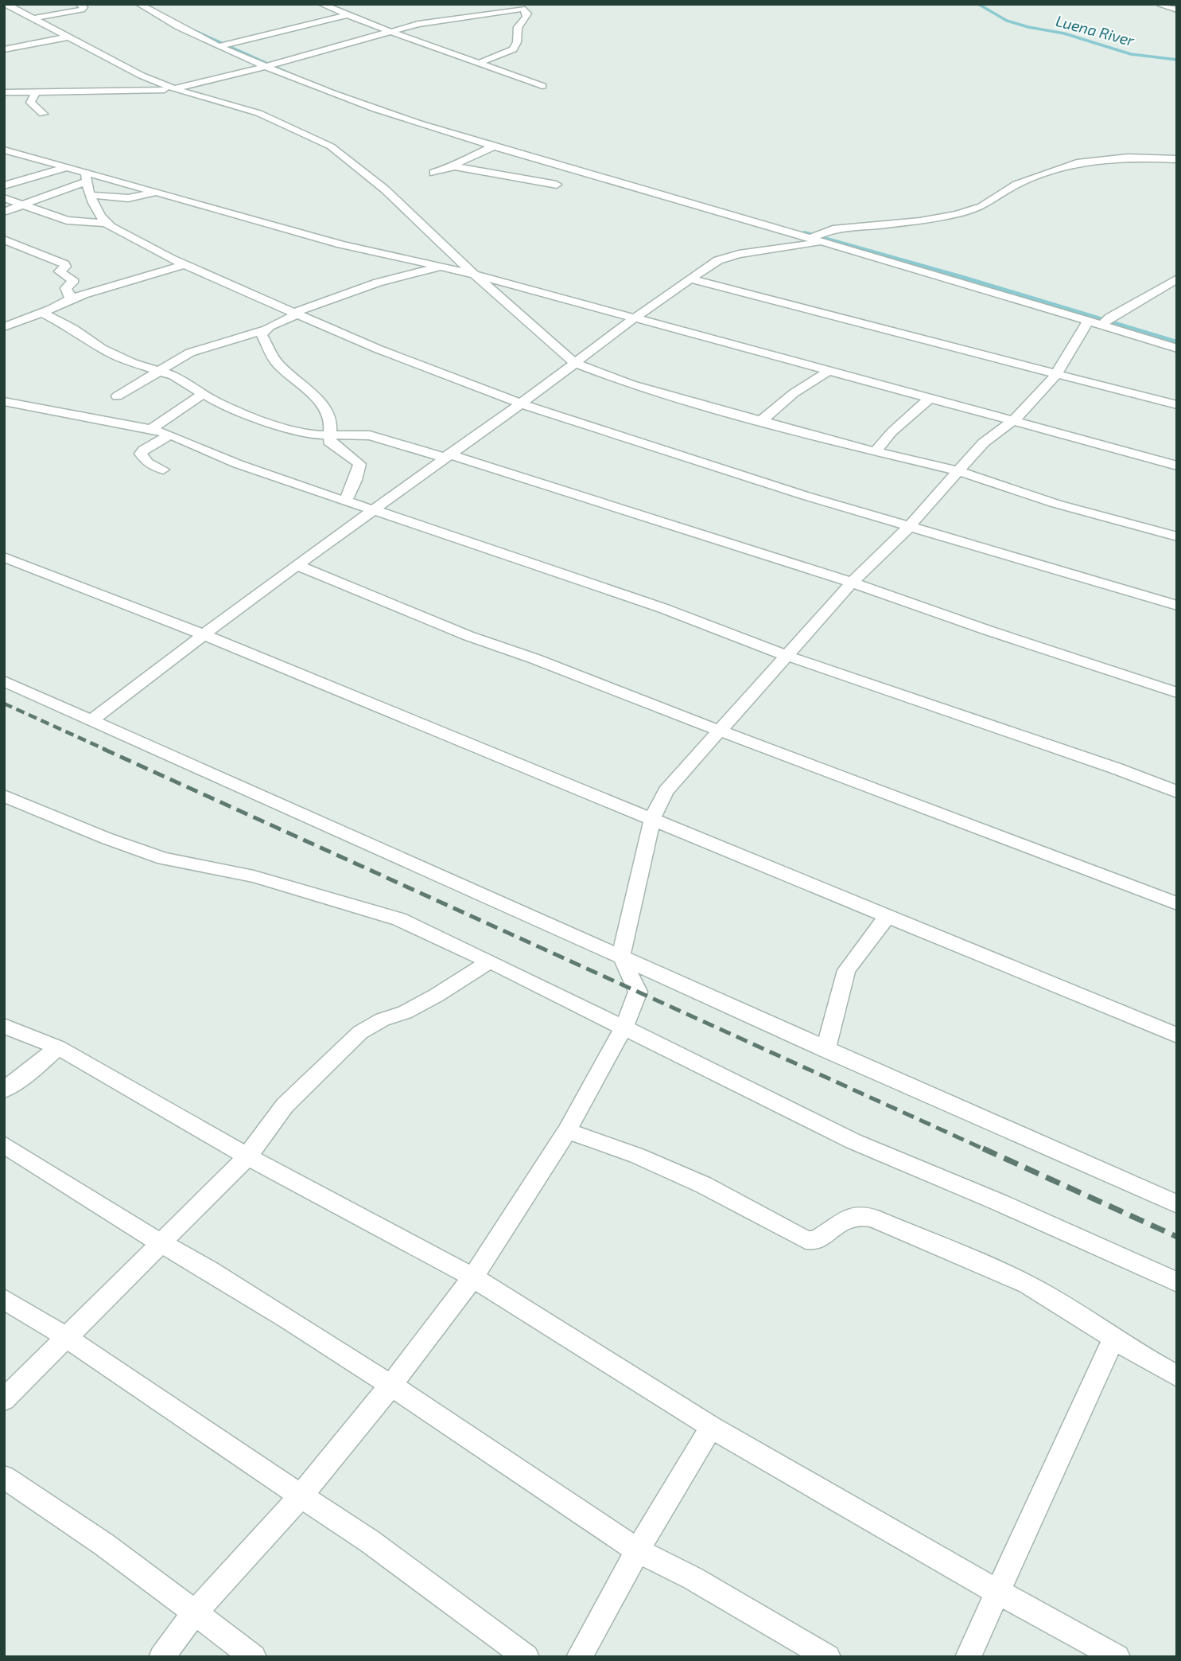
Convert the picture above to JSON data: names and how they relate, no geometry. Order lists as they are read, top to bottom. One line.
{"water":["Luena River"]}
